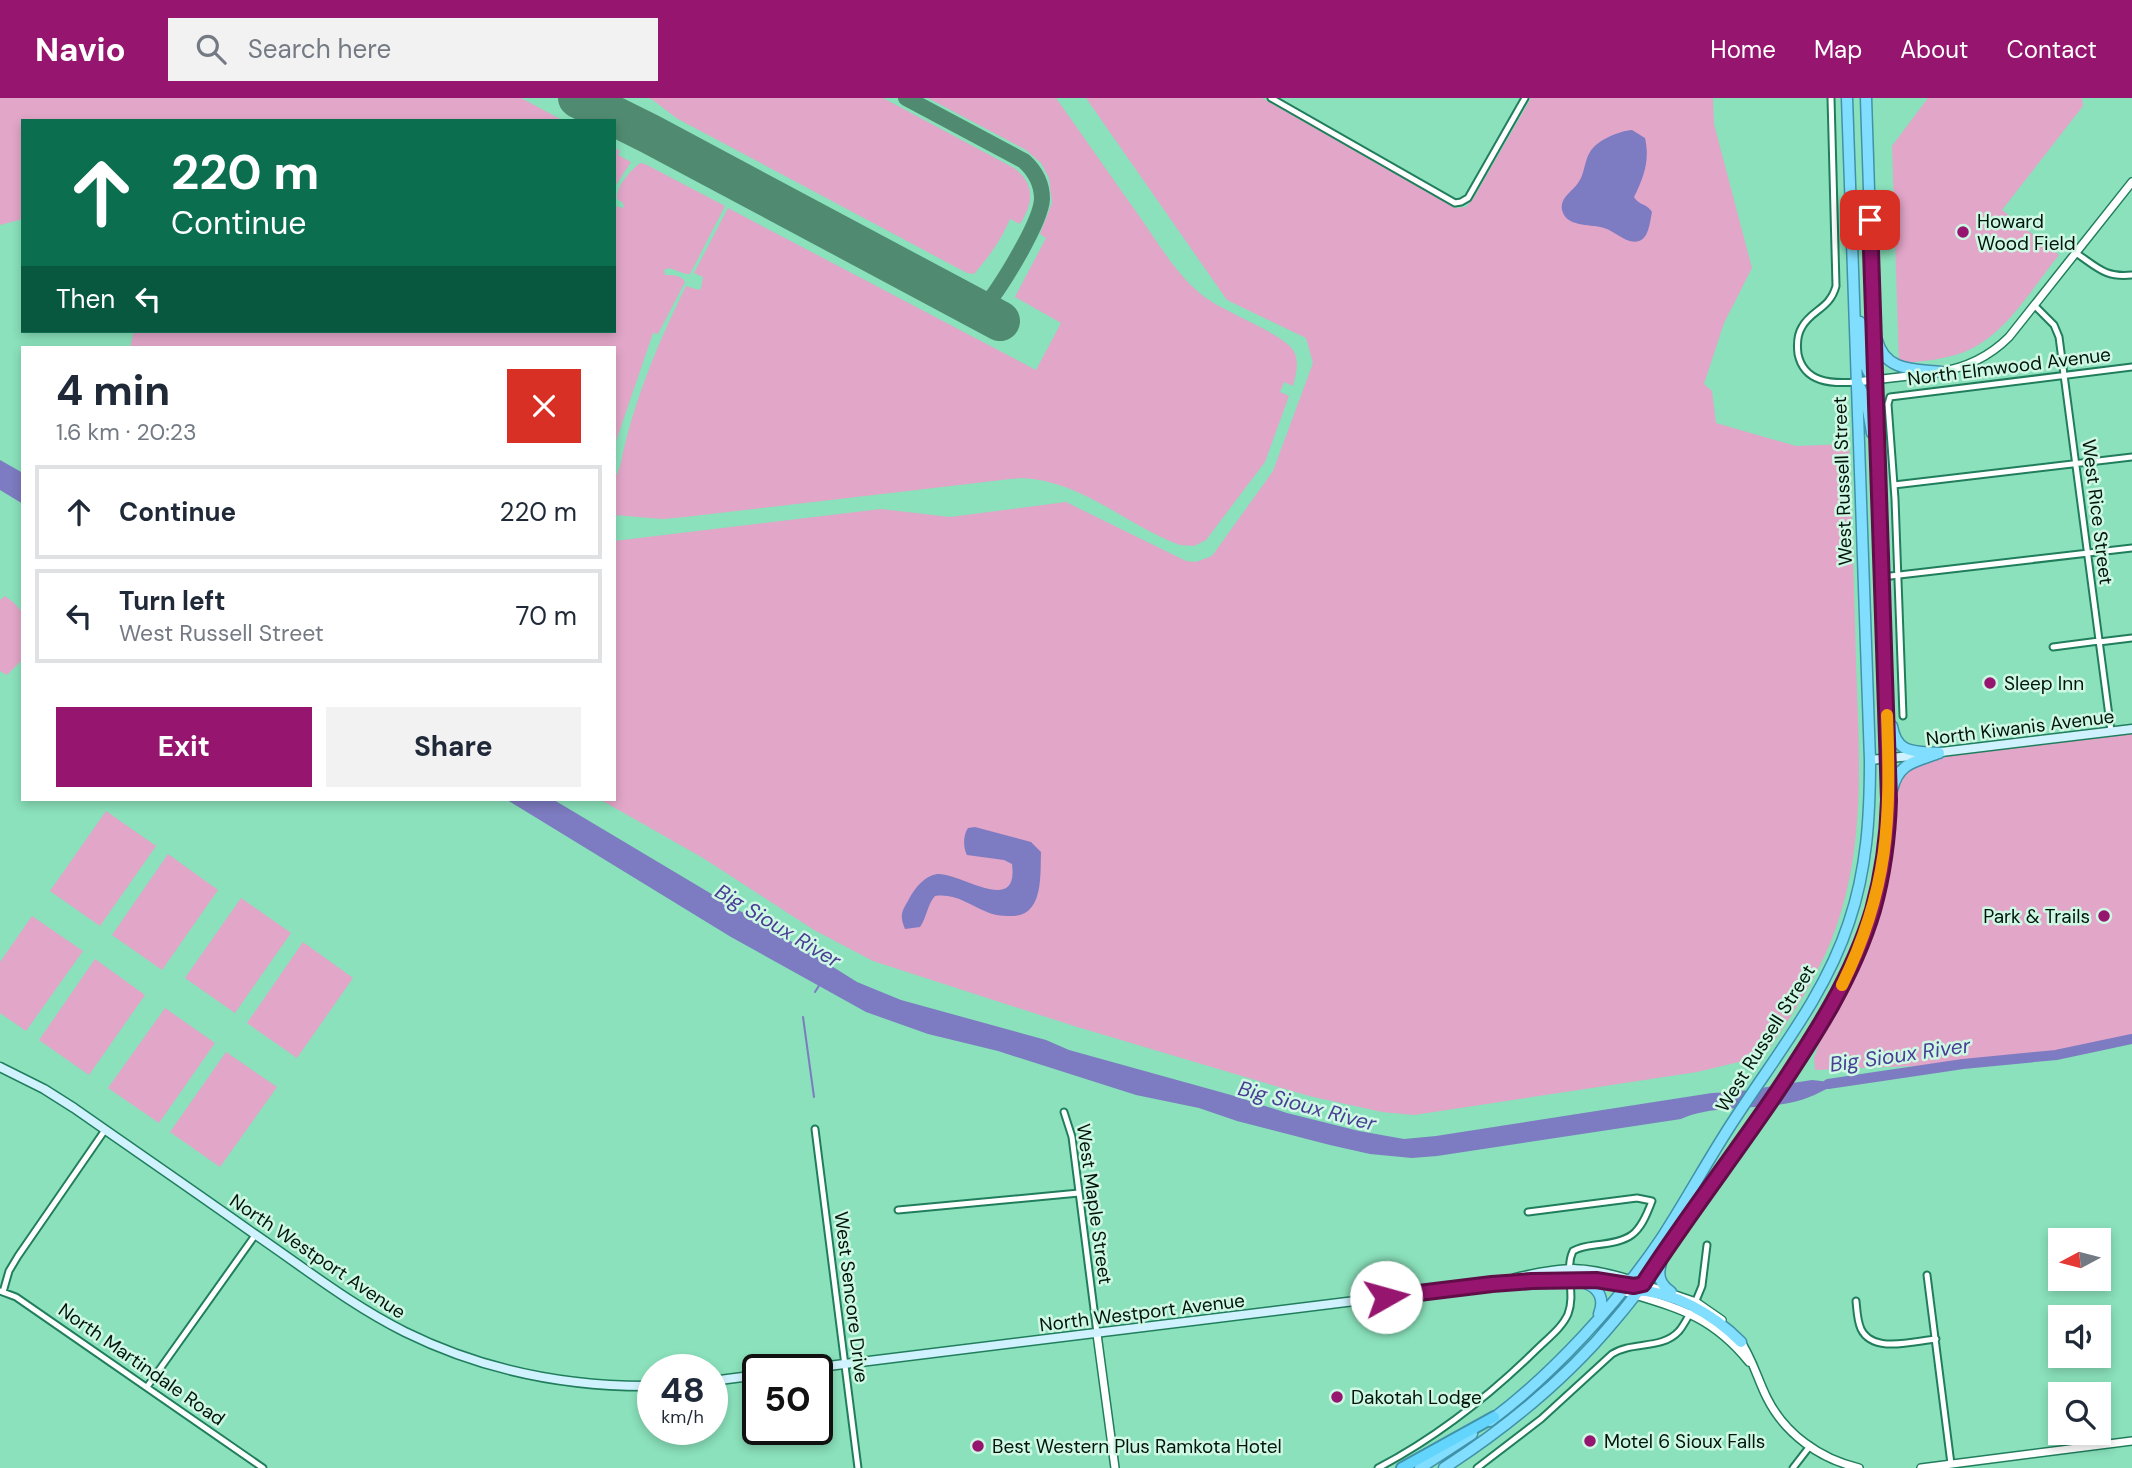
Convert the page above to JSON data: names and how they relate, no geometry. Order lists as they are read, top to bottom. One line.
{"streets":{"highway":["West Russell Street"],"main road":["North Kiwanis Avenue","North Westport Avenue"],"street":["North Elmwood Avenue","West Rice Street","West Maple Street","West Sencore Drive","North Martindale Road"]},"crossings":[["North Elmwood Avenue","West Rice Street"],["West Russell Street","North Kiwanis Avenue"],["West Russell Street","North Westport Avenue"],["West Rice Street","North Kiwanis Avenue"],["West Maple Street","North Westport Avenue"],["North Westport Avenue","West Sencore Drive"]],"water":["Big Sioux River"],"places":["Howard Wood Field","Sleep Inn","Park & Trails","Dakotah Lodge","Motel 6 Sioux Falls","Best Western Plus Ramkota Hotel"],"north":"left","page":{"header":"Navio","search":"Search here","nav":["Home","Map","About","Contact"],"turn":["220 m","Continue"],"then":"Then","heading":["4 min","1.6 km · 20:23"],"list":[{"name":"Continue","value":"220 m"},{"name":"Turn left","note":"West Russell Street","value":"70 m"}],"buttons":["Exit","Share"],"speed":"48 km/h","limit":"50"}}
